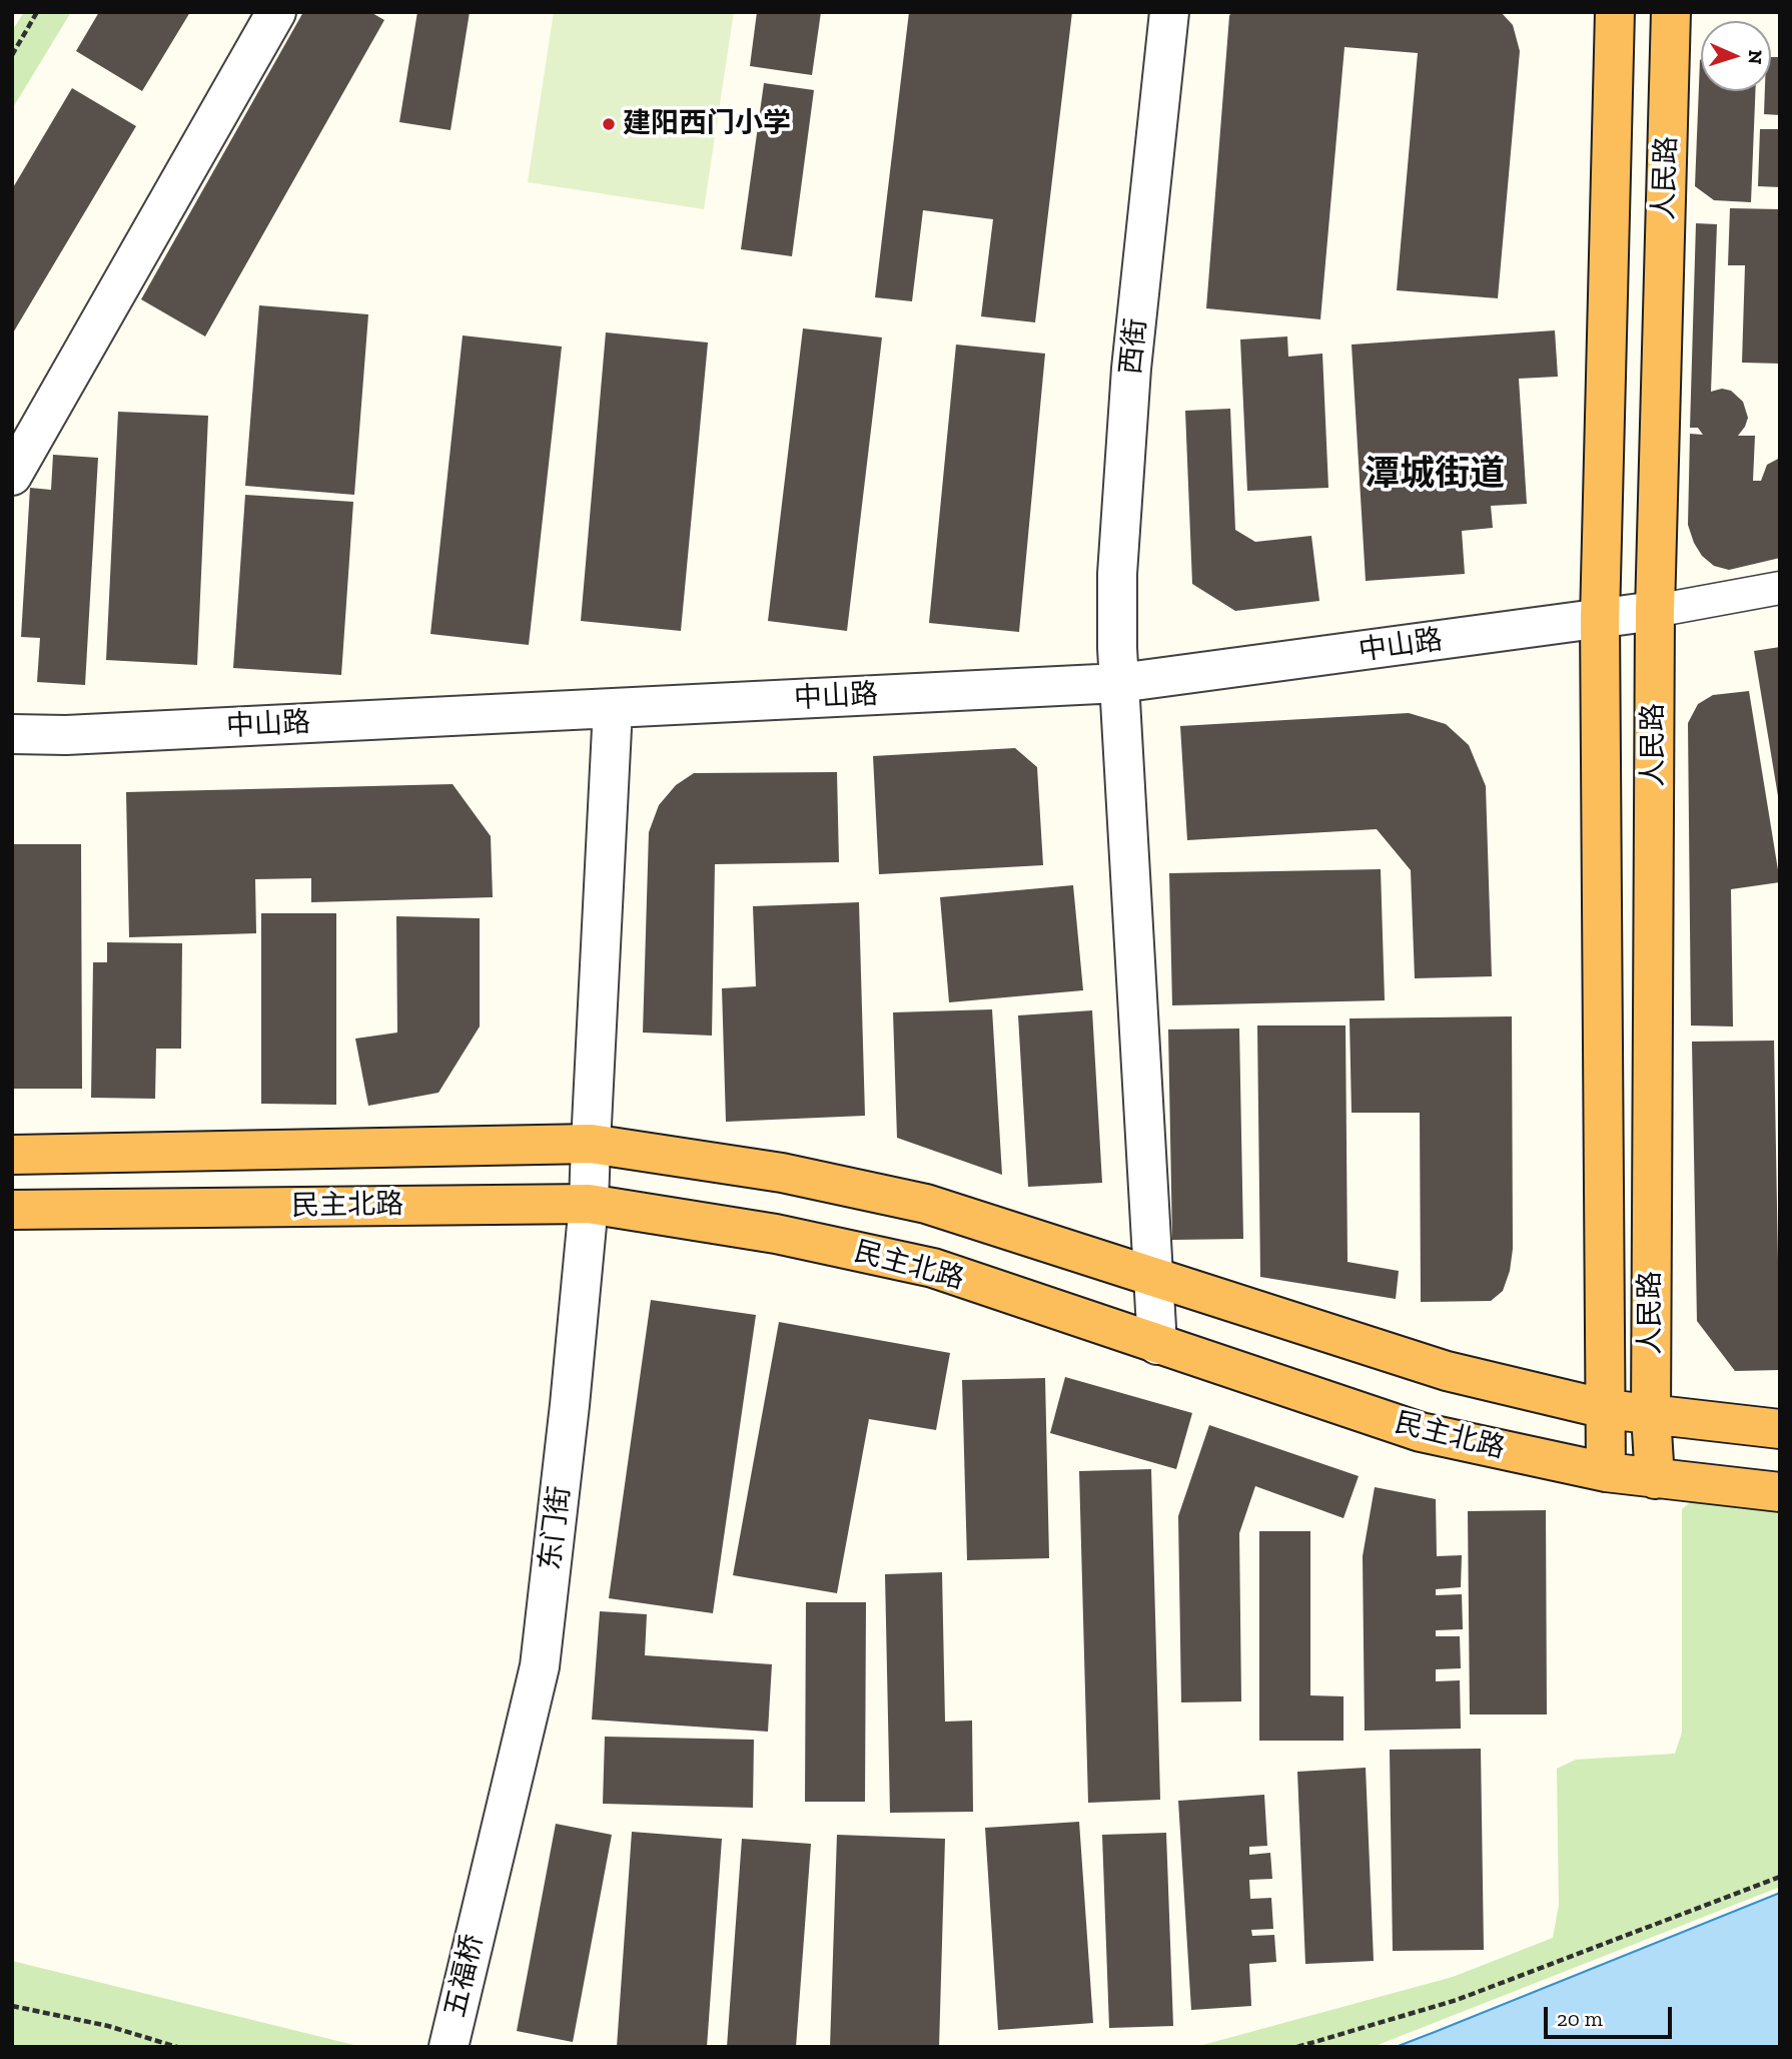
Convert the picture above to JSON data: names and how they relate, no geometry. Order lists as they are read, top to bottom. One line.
{"streets":{"highway":["人民路","民主北路"],"street":["西街","中山路","东门街","五福桥"]},"crossings":[["人民路","中山路"],["人民路","民主北路"],["西街","中山路"],["西街","民主北路"],["中山路","东门街"],["民主北路","东门街"],["东门街","五福桥"]],"districts":["潭城街道"],"places":["建阳西门小学"],"scale_bar":"20 m","north":"right"}
